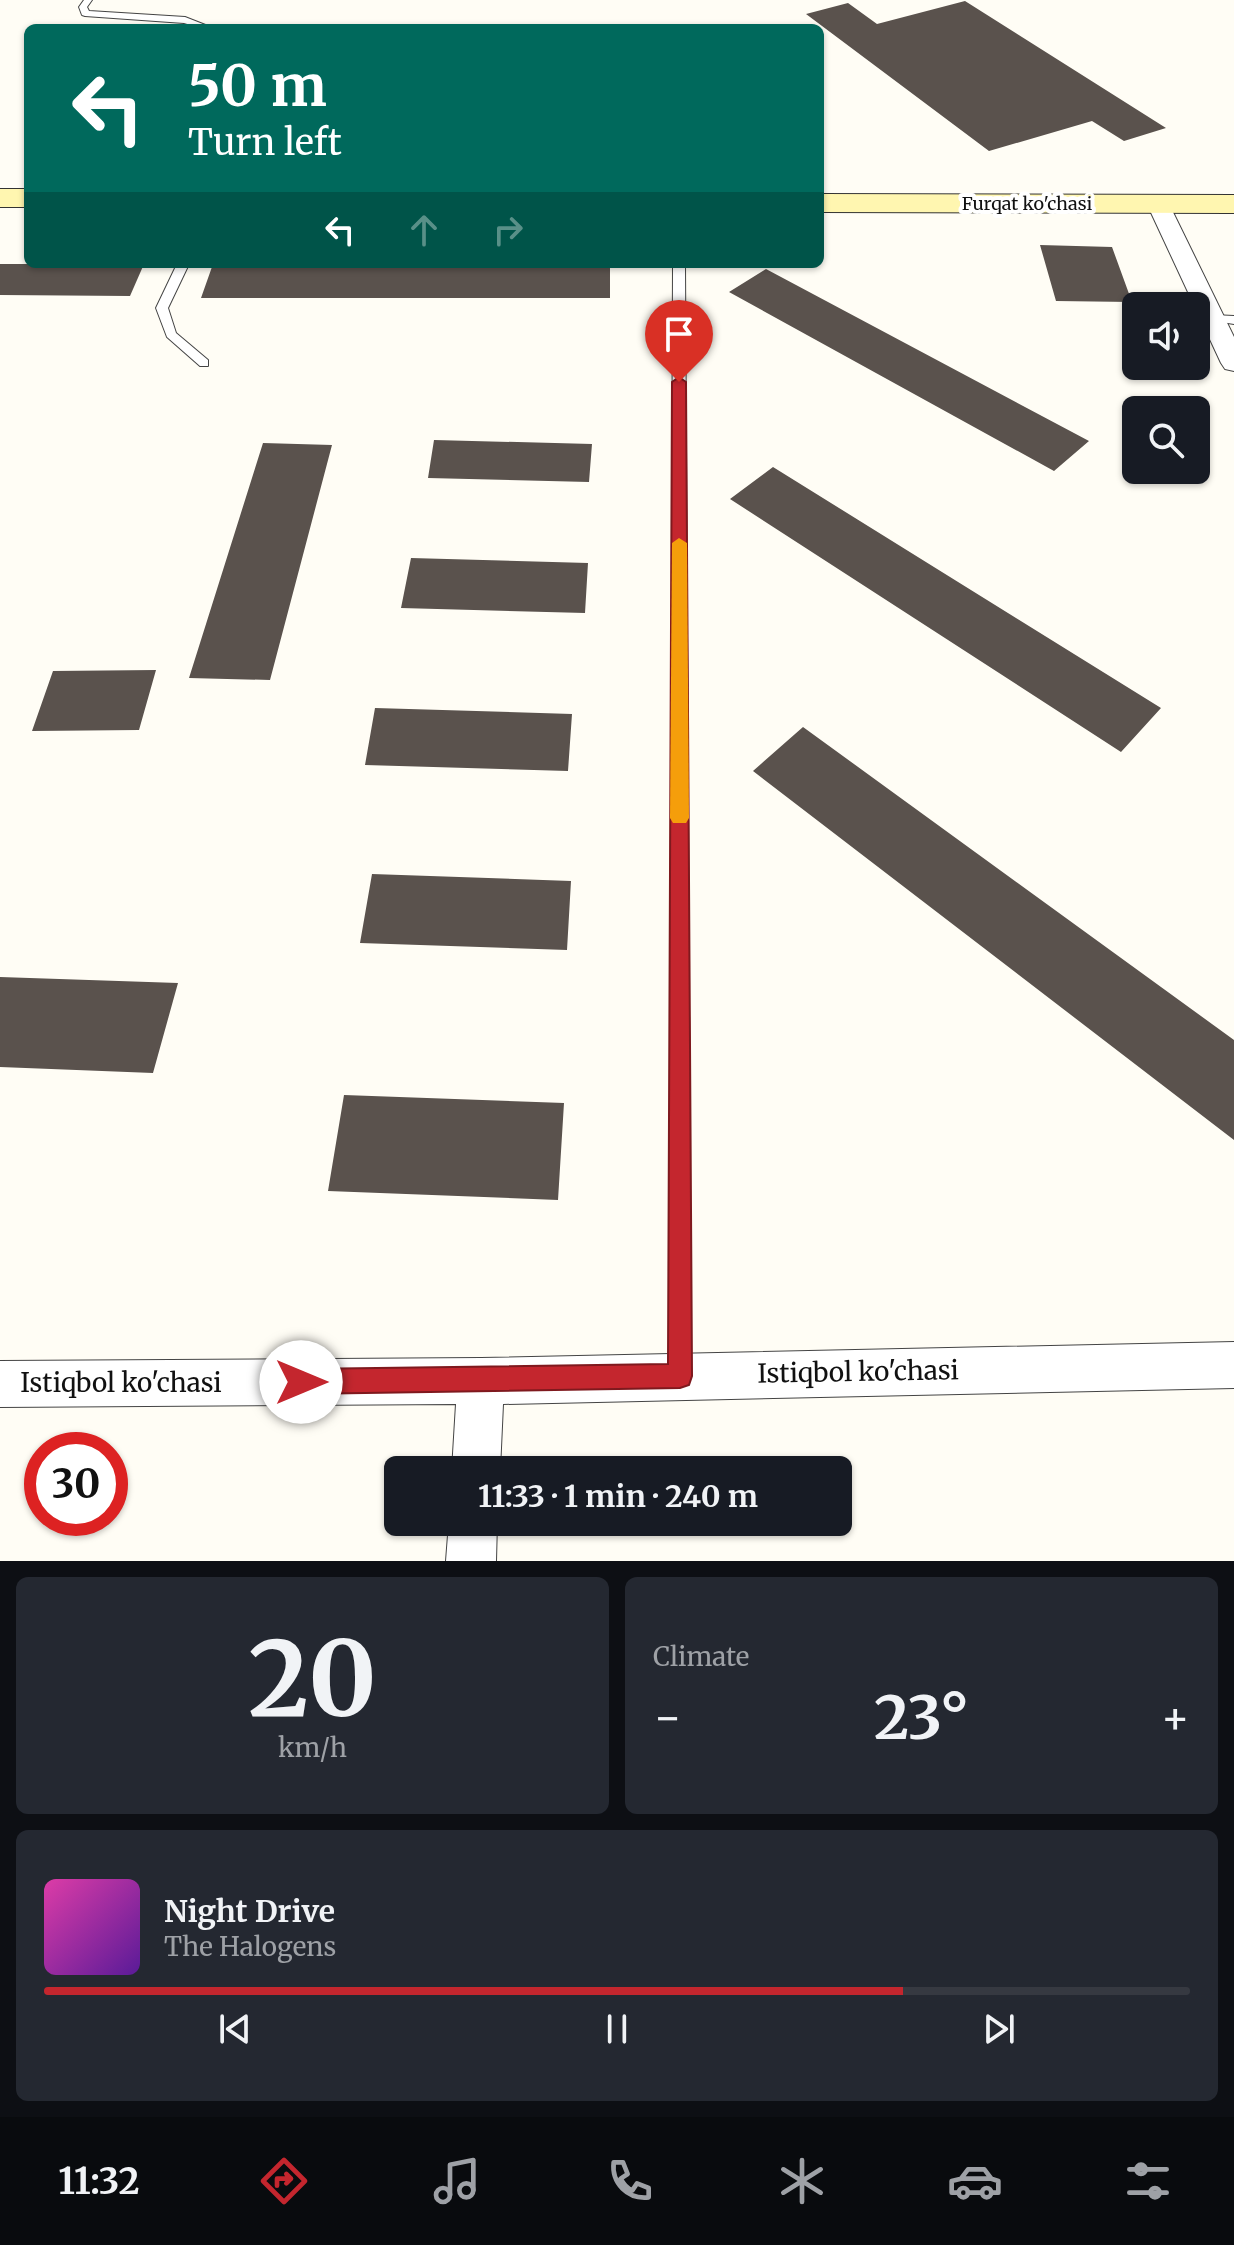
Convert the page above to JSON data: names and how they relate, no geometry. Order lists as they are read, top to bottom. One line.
{"streets":{"main road":["Furqat ko'chasi"],"street":["Istiqbol ko'chasi"]},"page":{"turn":["50 m","Turn left"],"limit":"30","trip":"11:33 · 1 min · 240 m","tile":[["20","km/h"],"Climate"],"heat":["−","23°","+"],"song":["Night Drive","The Halogens"],"tabs":"11:32"}}
